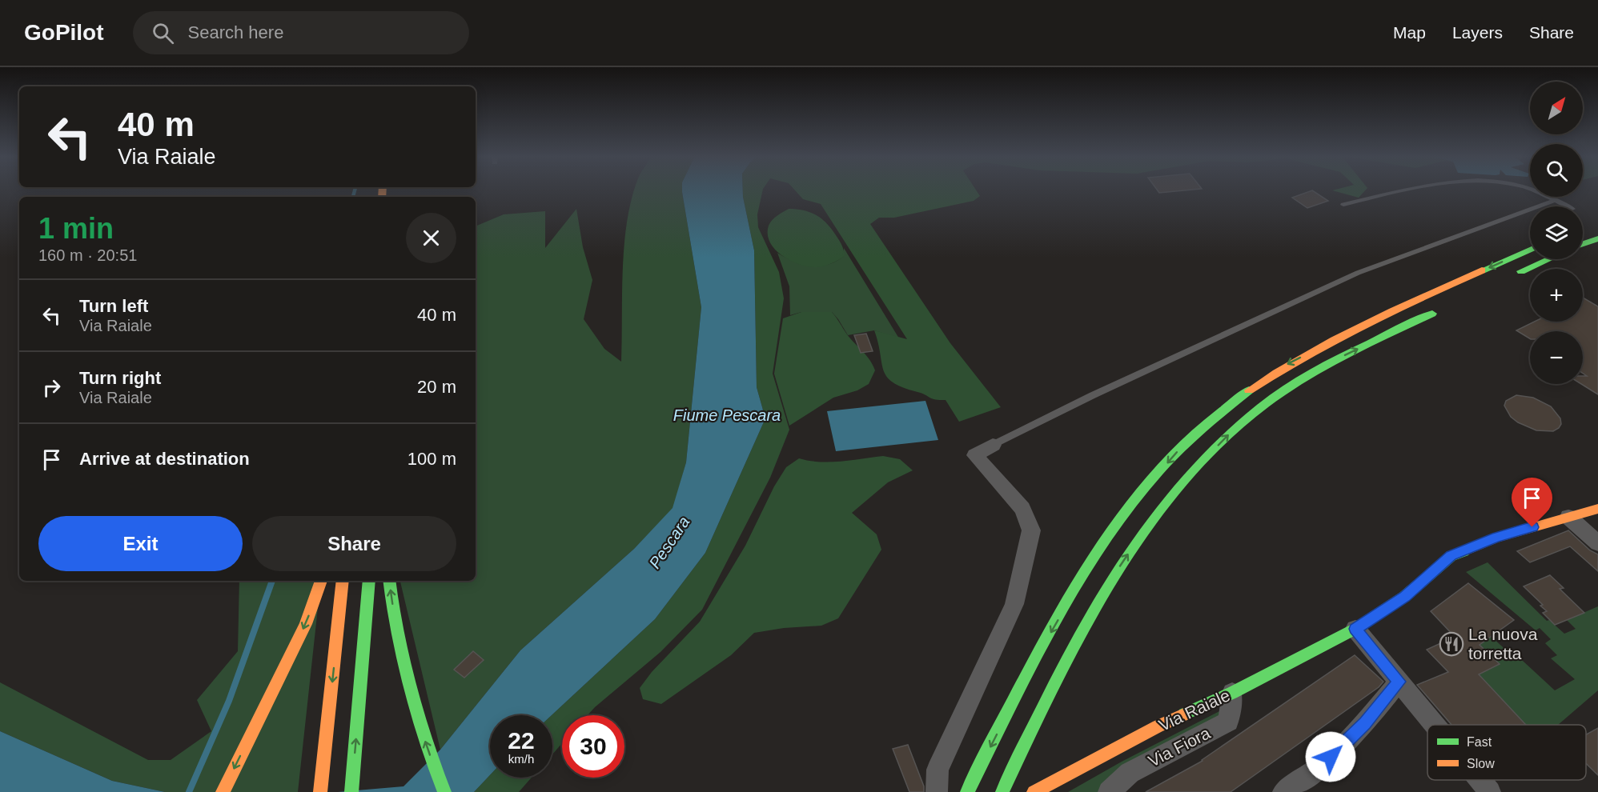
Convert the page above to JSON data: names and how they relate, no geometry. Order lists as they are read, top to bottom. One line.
{"streets":{"main road":["Via Raiale"],"street":["Via Fiora"]},"crossings":[["Via Raiale","Via Fiora"]],"water":["Fiume Pescara","Pescara"],"places":{"restaurant":["La nuova torretta"]},"legend":["Fast","Slow"],"north":"top right","page":{"header":"GoPilot","search":"Search here","nav":["Map","Layers","Share"],"map_buttons":["+","−"],"turn":["40 m","Via Raiale"],"heading":["1 min","160 m · 20:51"],"list":[{"name":"Turn left","note":"Via Raiale","value":"40 m"},{"name":"Turn right","note":"Via Raiale","value":"20 m"},{"name":"Arrive at destination","value":"100 m"}],"buttons":["Exit","Share"],"speed":"22 km/h","limit":"30"}}
